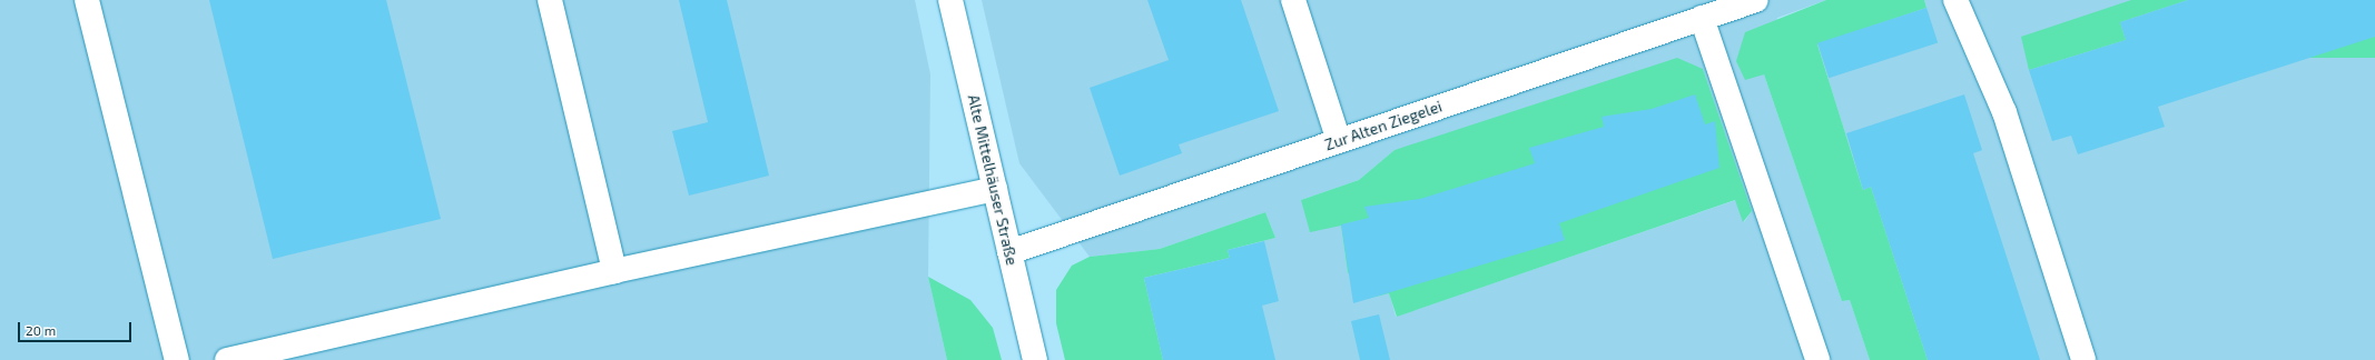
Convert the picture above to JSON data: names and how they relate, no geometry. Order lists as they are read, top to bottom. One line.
{"streets":{"street":["Zur Alten Ziegelei","Alte Mittelhäuser Straße"]},"crossings":[["Zur Alten Ziegelei","Alte Mittelhäuser Straße"]],"scale_bar":"20 m"}
